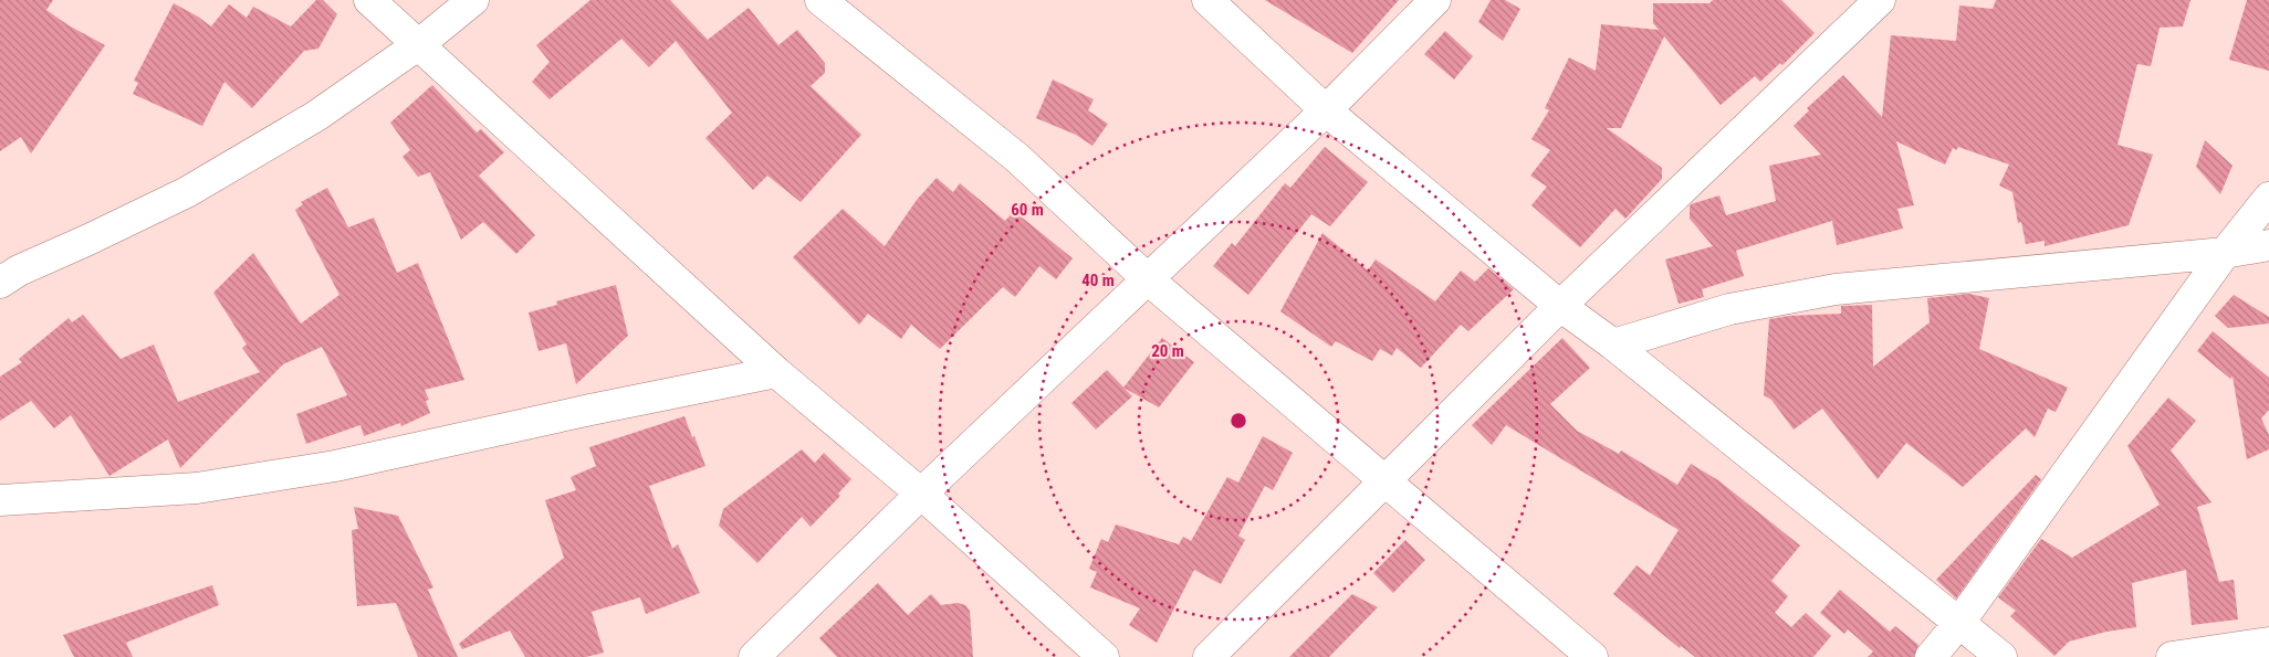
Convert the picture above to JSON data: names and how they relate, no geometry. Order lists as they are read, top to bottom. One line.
{"rings":["60 m","40 m","20 m"]}
